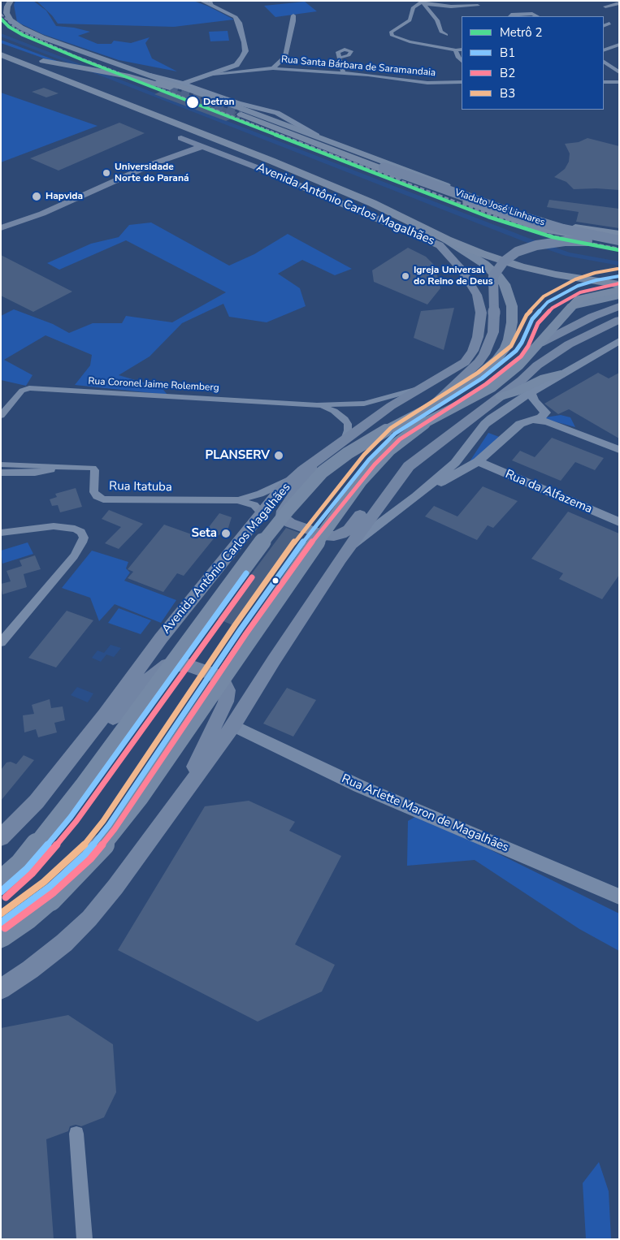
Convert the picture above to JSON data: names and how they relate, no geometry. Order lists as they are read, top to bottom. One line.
{"streets":{"highway":["Avenida Antônio Carlos Magalhães"],"main road":["Viaduto José Linhares"],"street":["Rua Santa Bárbara de Saramandaia","Rua Coronel Jaime Rolemberg","Rua Itatuba","Rua da Alfazema","Rua Arlette Maron de Magalhães"]},"crossings":[["Avenida Antônio Carlos Magalhães","Viaduto José Linhares"],["Avenida Antônio Carlos Magalhães","Rua Coronel Jaime Rolemberg"],["Avenida Antônio Carlos Magalhães","Rua Itatuba"]],"places":["Detran","Universidade Norte do Paraná","Hapvida","Igreja Universal do Reino de Deus","PLANSERV","Seta"],"lines":["metro line 2","transit line B3","transit line B1","transit line B2"],"legend":["Metrô 2","B1","B2","B3"]}
